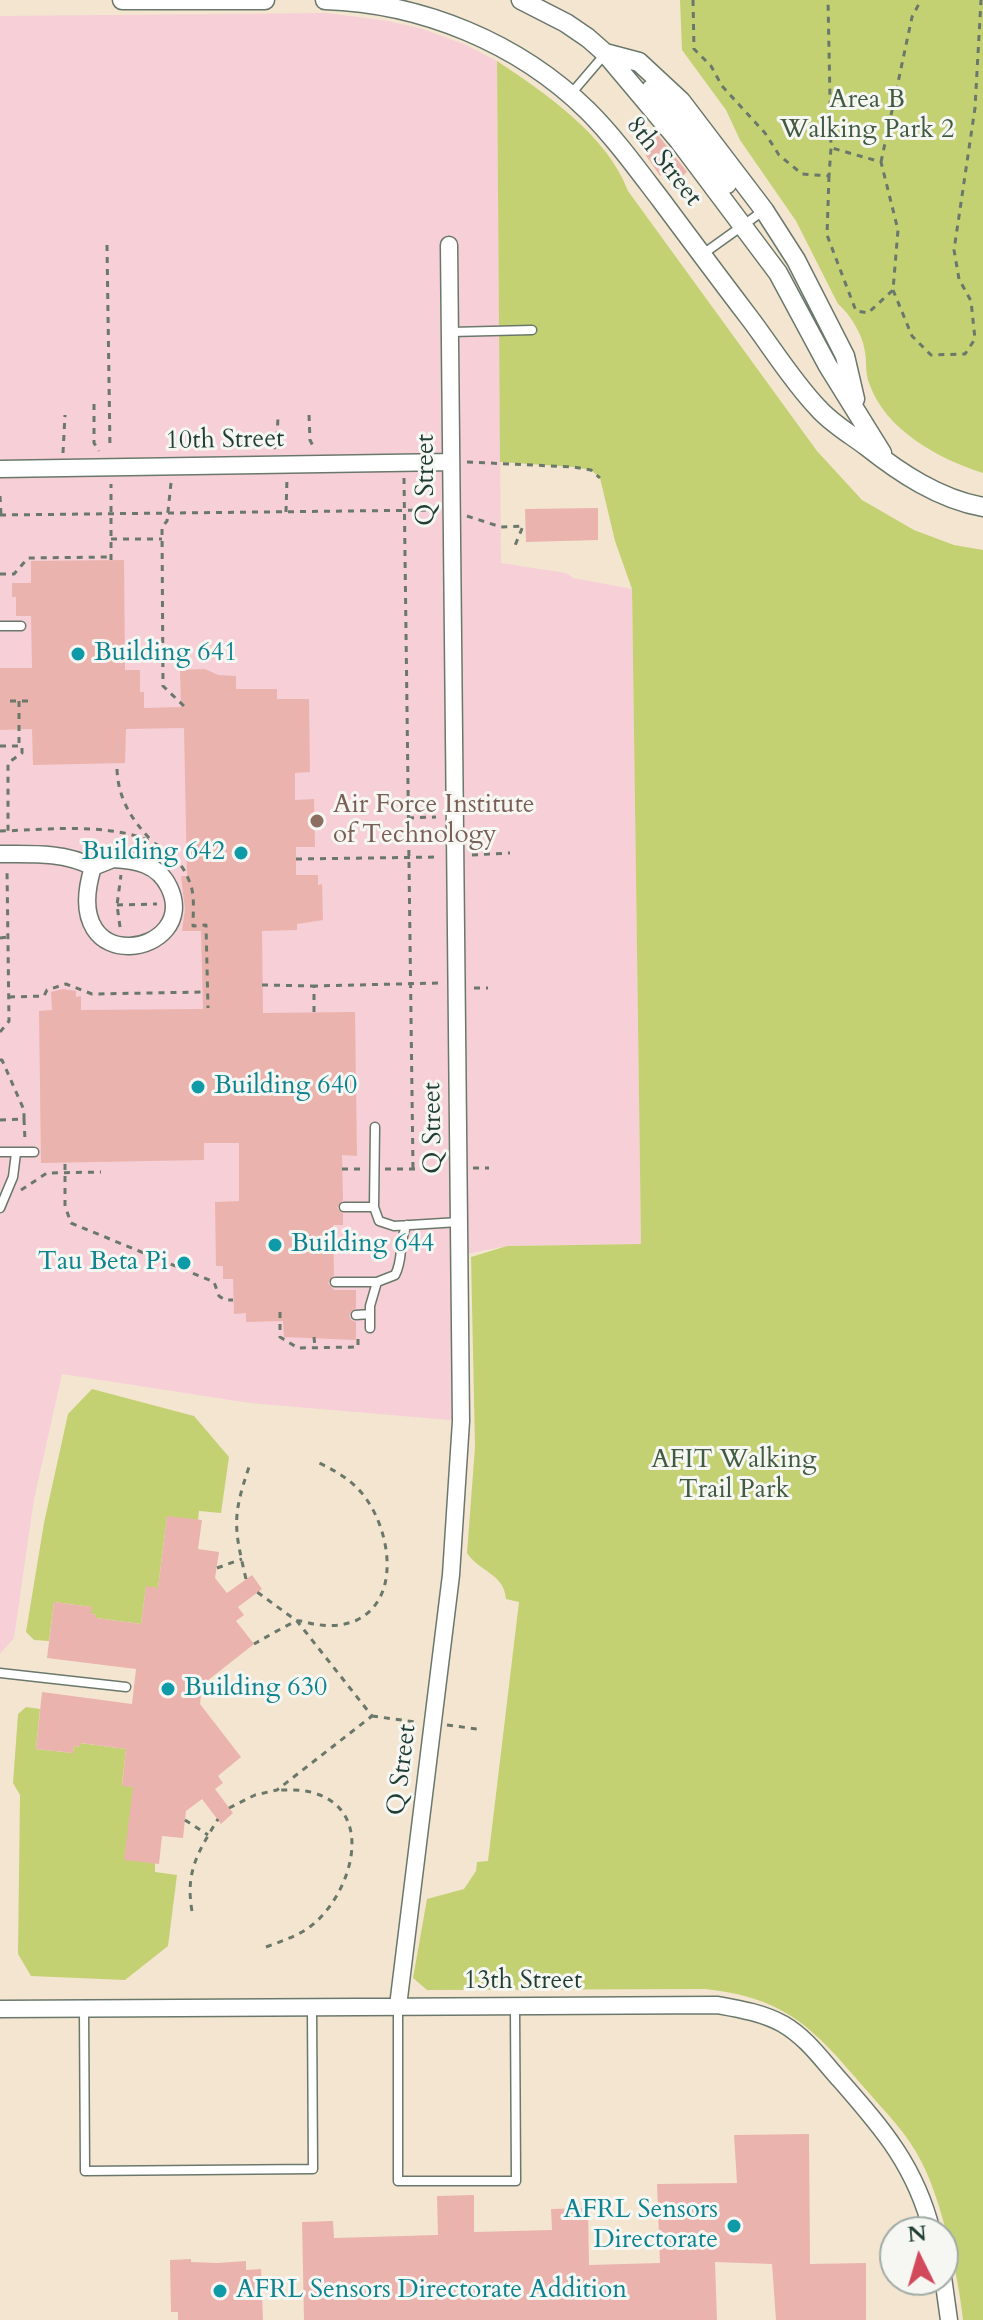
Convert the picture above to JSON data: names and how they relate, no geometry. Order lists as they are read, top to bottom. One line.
{"streets":{"street":["8th Street","10th Street","Q Street","13th Street"]},"crossings":[["10th Street","Q Street"],["Q Street","13th Street"]],"parks":["Area B Walking Park 2","AFIT Walking Trail Park"],"places":["Building 641","Air Force Institute of Technology","Building 642","Building 640","Building 644","Tau Beta Pi","Building 630","AFRL Sensors Directorate","AFRL Sensors Directorate Addition"],"north":"top"}
